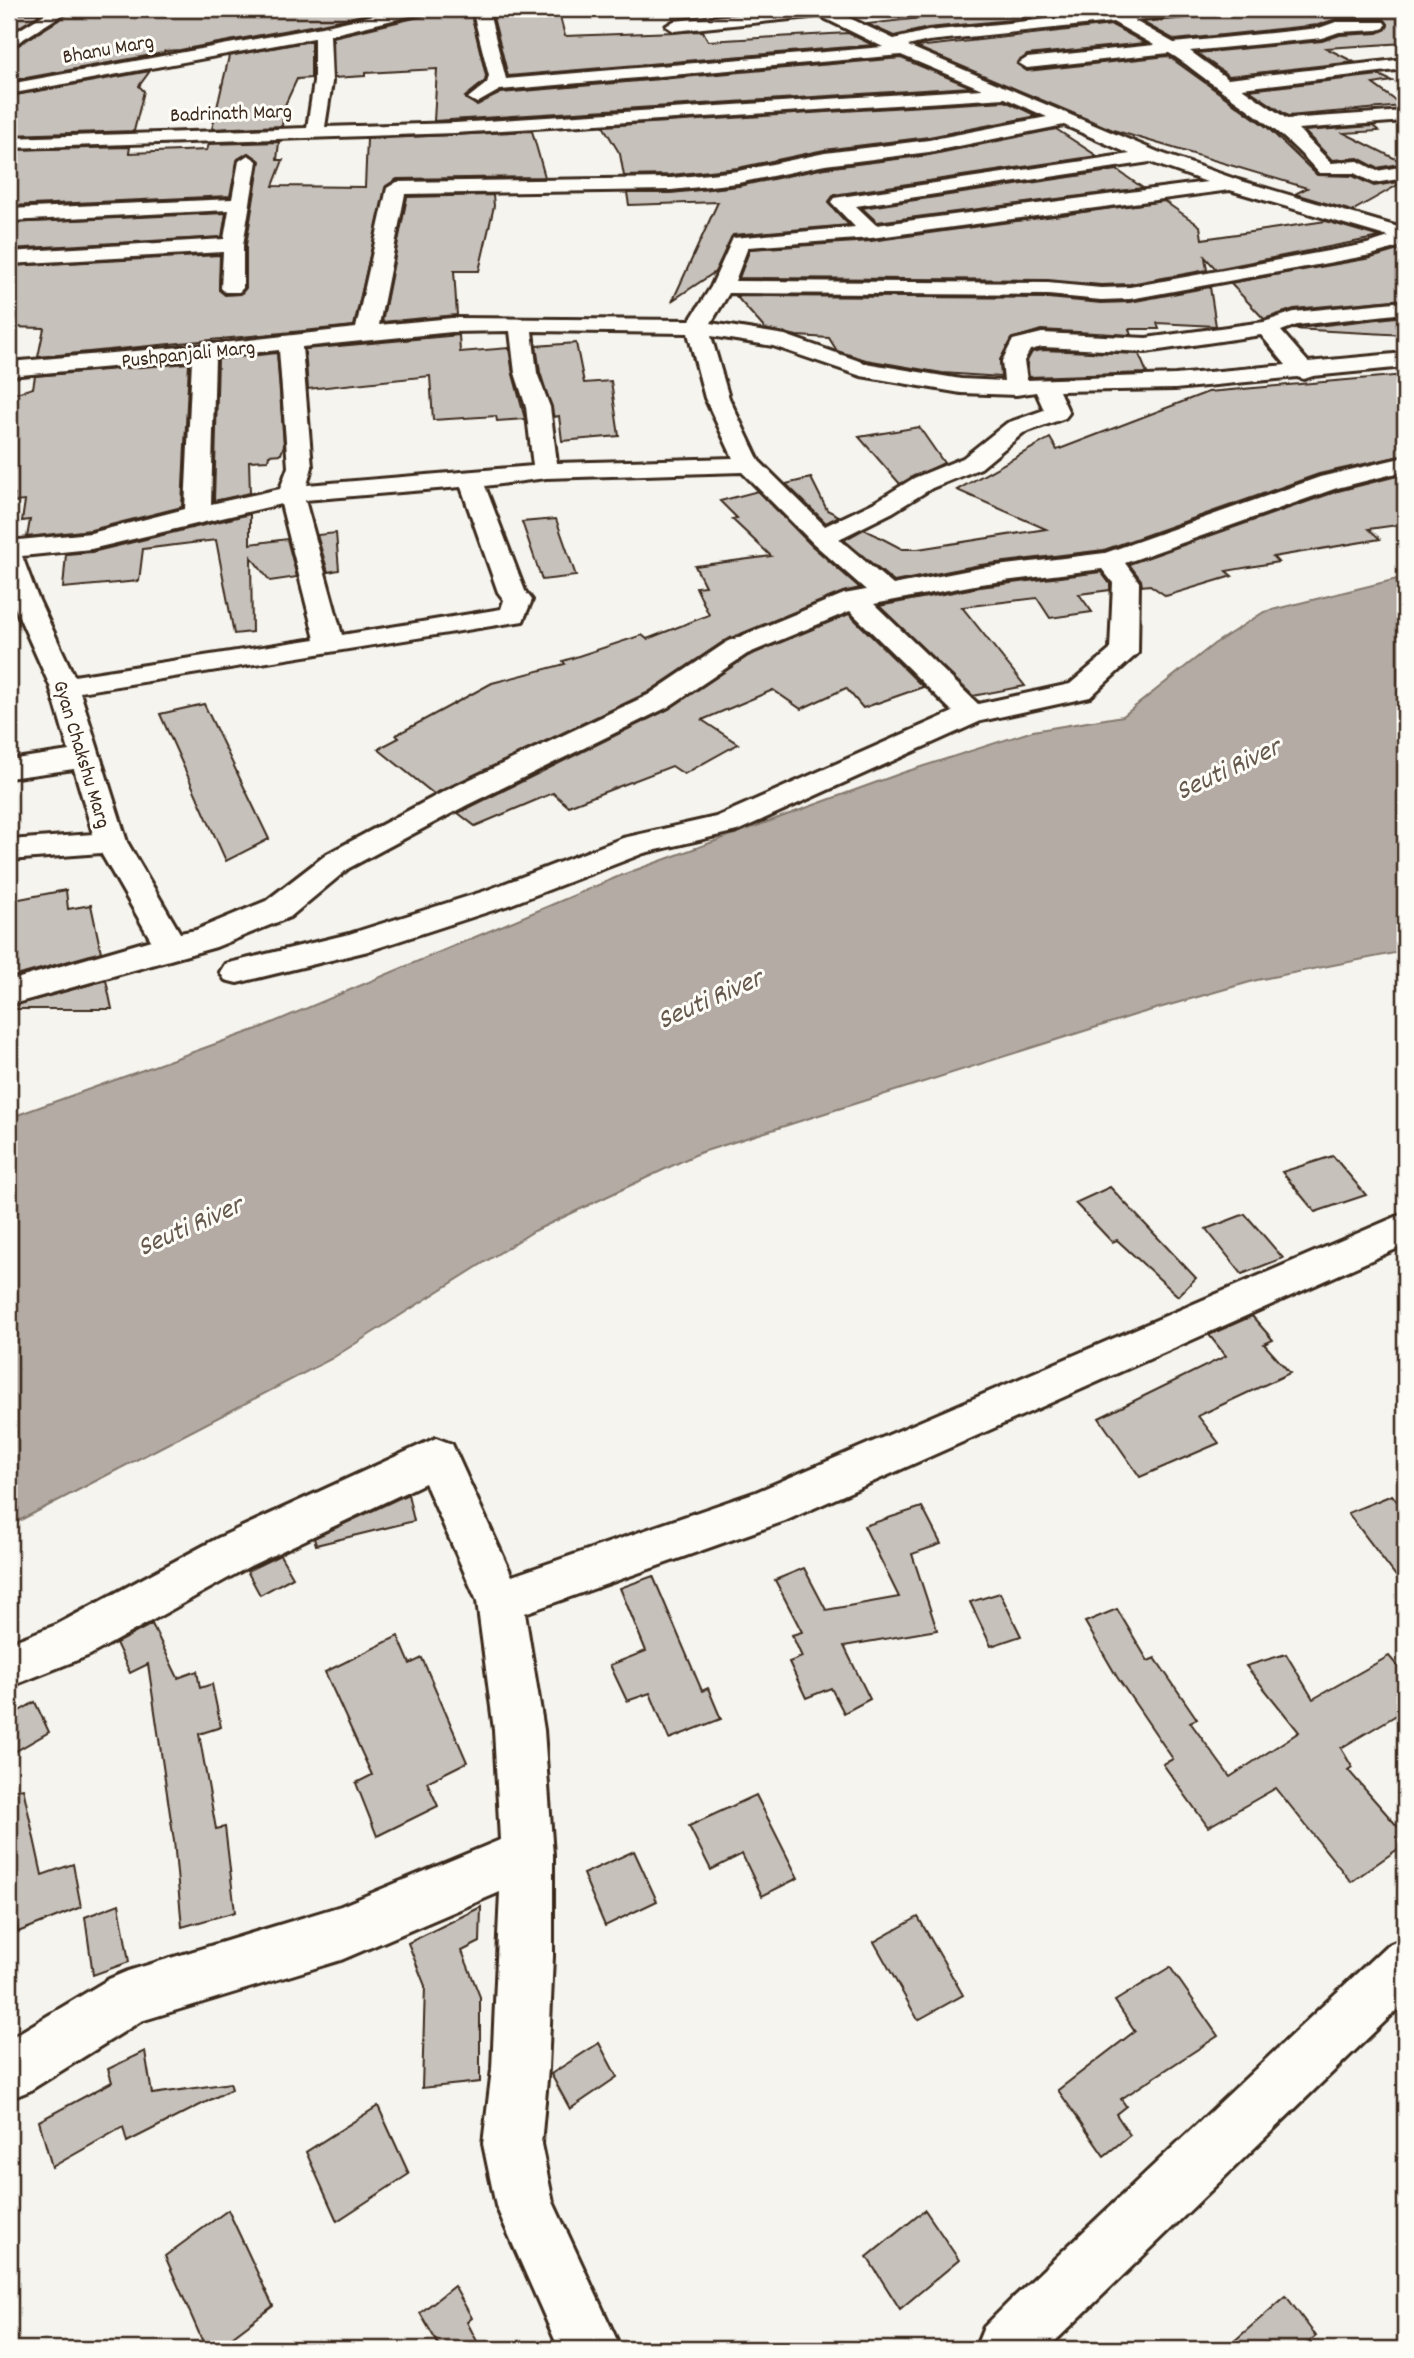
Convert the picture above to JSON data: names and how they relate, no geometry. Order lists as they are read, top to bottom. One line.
{"streets":{"street":["Bhanu Marg","Badrinath Marg","Pushpanjali Marg","Gyan Chakshu Marg"]},"water":["Seuti River"]}
